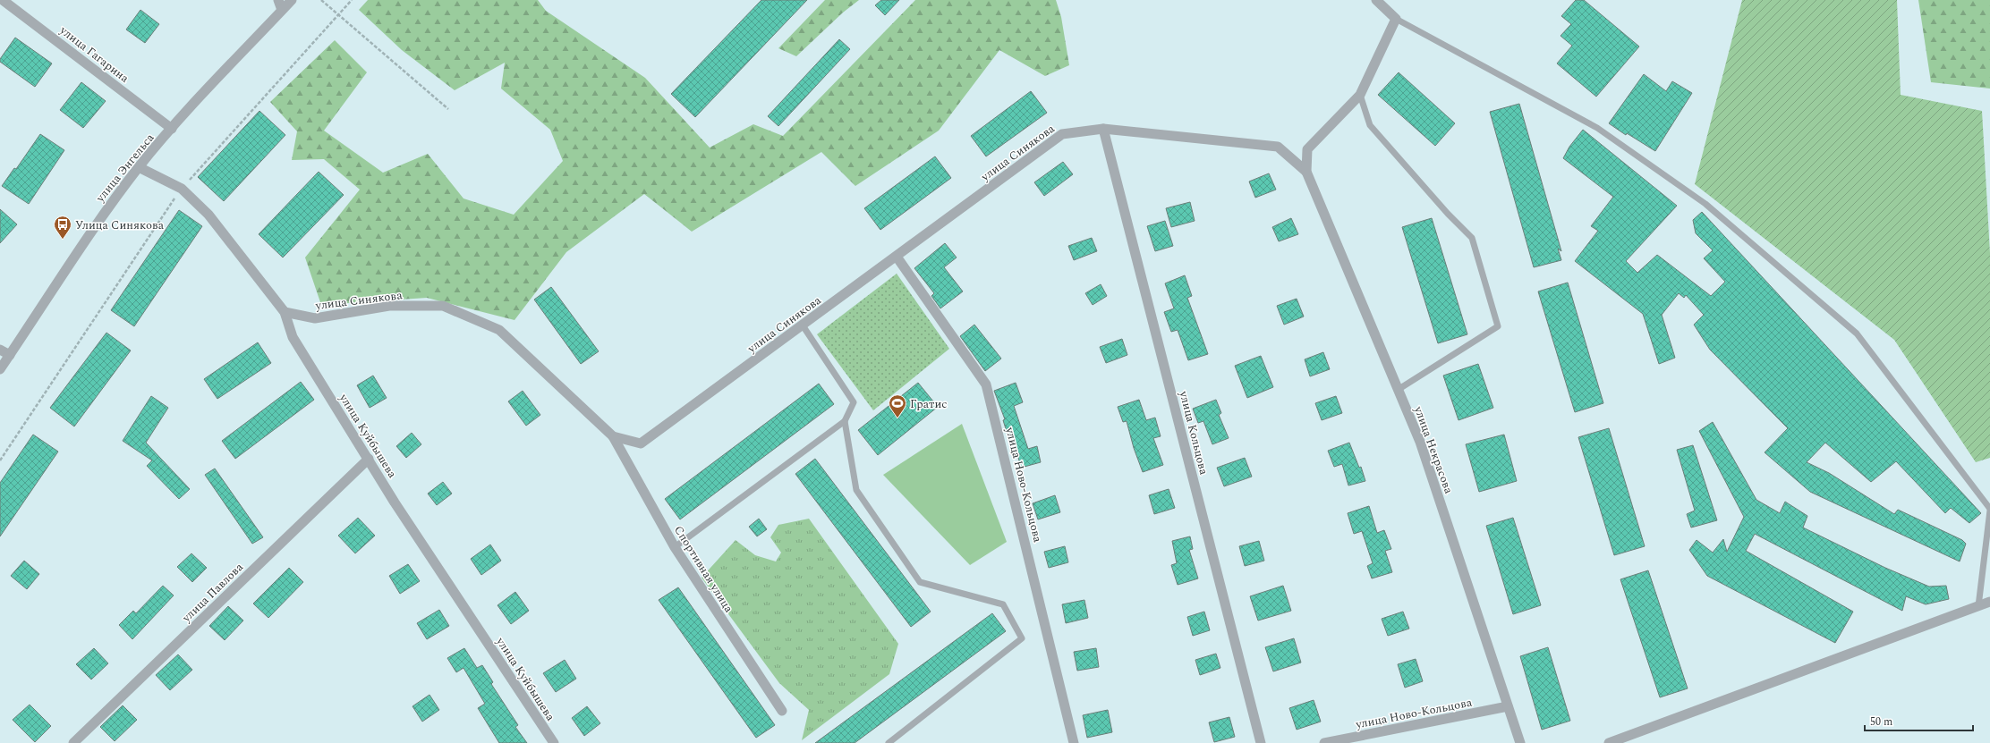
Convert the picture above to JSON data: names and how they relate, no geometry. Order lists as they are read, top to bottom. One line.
{"streets":{"street":["улица Гагарина","улица Синякова","улица Энгельса","улица Кольцова","улица Куйбышева","улица Некрасова","улица Ново-Кольцова","Спортивная улица","улица Павлова"]},"crossings":[["улица Гагарина","улица Энгельса"],["улица Синякова","улица Кольцова"],["улица Синякова","улица Куйбышева"],["улица Синякова","улица Некрасова"],["улица Синякова","улица Ново-Кольцова"],["улица Синякова","Спортивная улица"],["улица Энгельса","улица Куйбышева"],["улица Куйбышева","улица Павлова"],["улица Некрасова","улица Ново-Кольцова"]],"places":{"bus stop":["Улица Синякова"],"sports":["Гратис"]},"scale_bar":"50 m"}
